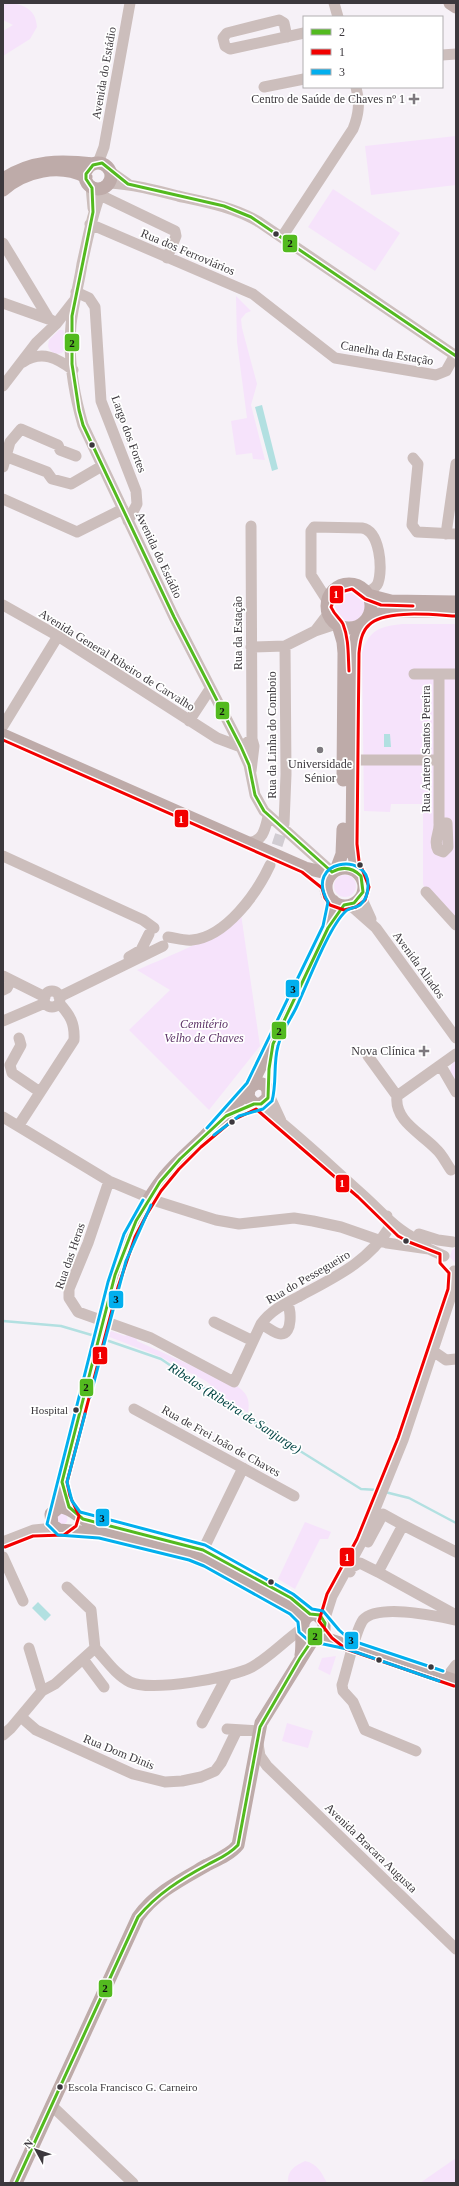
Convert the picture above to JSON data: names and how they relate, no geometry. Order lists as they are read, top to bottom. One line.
{"streets":{"street":["Avenida do Estádio","Rua dos Ferroviários","Canelha da Estação","Largo dos Fortes","Rua da Estação","Avenida General Ribeiro de Carvalho","Rua da Linha do Comboio","Rua Antero Santos Pereira","Avenida Aliados","Rua das Heras","Rua do Pessegueiro","Rua de Frei João de Chaves","Rua Dom Dinis","Avenida Bracara Augusta"]},"crossings":[["Avenida do Estádio","Rua dos Ferroviários"],["Avenida do Estádio","Largo dos Fortes"],["Avenida do Estádio","Rua da Estação"],["Avenida do Estádio","Avenida General Ribeiro de Carvalho"],["Rua dos Ferroviários","Canelha da Estação"],["Rua das Heras","Rua do Pessegueiro"],["Rua Dom Dinis","Avenida Bracara Augusta"]],"water":["Ribelas (Ribeira de Sanjurge)"],"parks":["Cemitério Velho de Chaves"],"places":{"health":["Centro de Saúde de Chaves nº 1","Nova Clínica"],"other":["Universidade Sénior","Hospital","Escola Francisco G. Carneiro"]},"lines":["transit line 2","transit line 1","transit line 3"],"legend":["2","1","3"],"north":"top left"}
